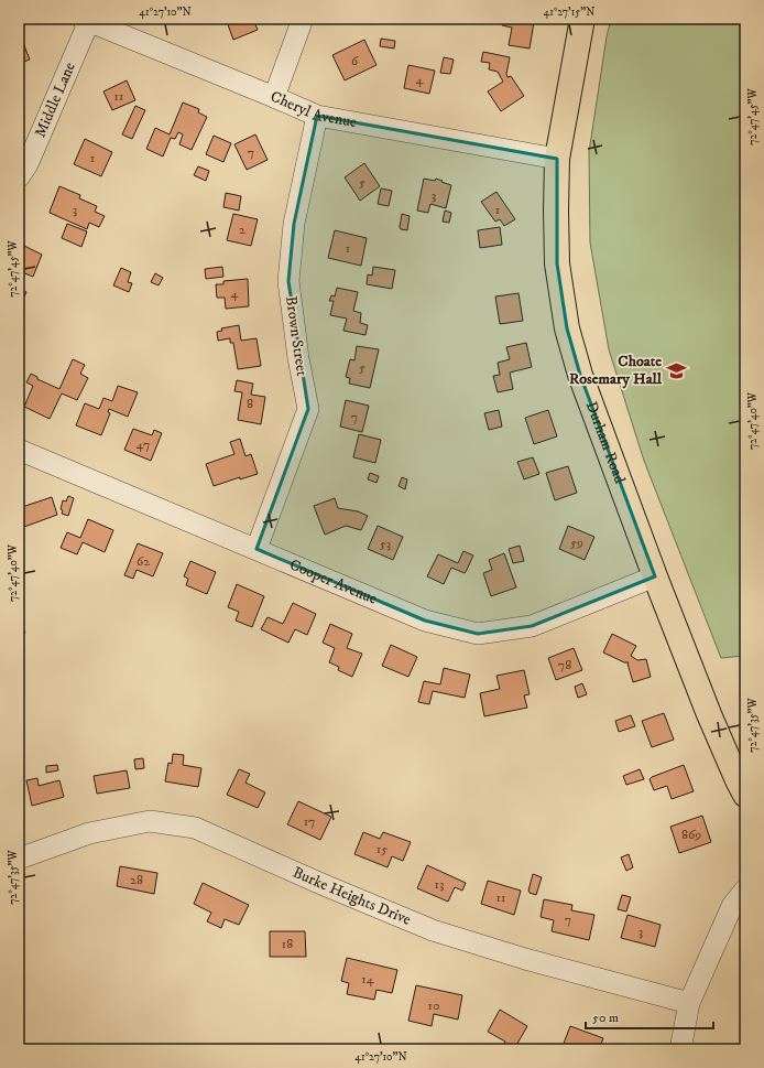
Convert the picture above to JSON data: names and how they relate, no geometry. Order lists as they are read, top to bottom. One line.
{"streets":{"main road":["Durham Road"],"street":["Middle Lane","Cheryl Avenue","Brown Street","Cooper Avenue","Burke Heights Drive"]},"crossings":[["Middle Lane","Cheryl Avenue"],["Cheryl Avenue","Brown Street"],["Cheryl Avenue","Durham Road"],["Brown Street","Cooper Avenue"],["Durham Road","Cooper Avenue"]],"places":{"school or university":["Choate Rosemary Hall"]},"house_numbers":["6","4","11","7","1","5","3","3","1","2","1","4","5","8","7","47","59","53","62","78","17","869","15","28","13","11","7","3","18","14","10"],"scale_bar":"50 m","coordinates":["41°27'10\"N","41°27'15\"N","72°47'45\"W","72°47'40\"W","72°47'35\"W"]}
